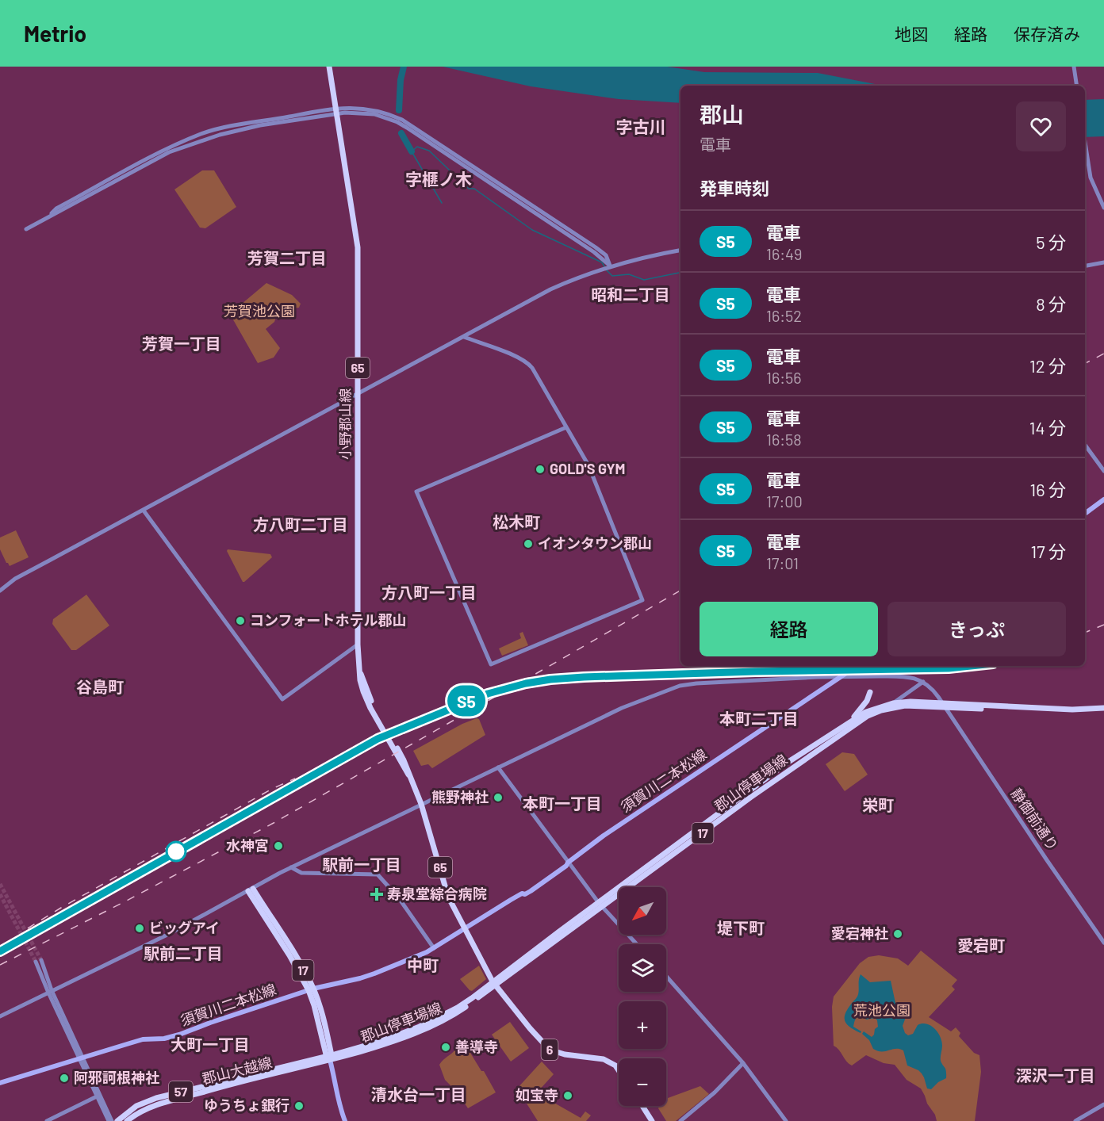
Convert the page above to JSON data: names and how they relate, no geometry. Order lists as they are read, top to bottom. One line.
{"streets":{"main road":["65","小野郡山線","須賀川二本松線","郡山停車場線","17","6","郡山大越線","57"],"street":["静御前通り"]},"crossings":[["小野郡山線","須賀川二本松線"],["小野郡山線","郡山停車場線"],["小野郡山線","6"],["須賀川二本松線","17"],["郡山停車場線","静御前通り"],["郡山停車場線","17"],["郡山停車場線","6"],["郡山停車場線","郡山大越線"],["17","郡山大越線"]],"districts":["字古川","字榧ノ木","芳賀二丁目","昭和二丁目","芳賀一丁目","松木町","方八町二丁目","方八町一丁目","谷島町","本町二丁目","本町一丁目","栄町","駅前一丁目","堤下町","愛宕町","駅前二丁目","中町","大町一丁目","深沢一丁目","清水台一丁目"],"parks":["芳賀池公園","荒池公園"],"places":{"other":["GOLD'S GYM","イオンタウン郡山","コンフォートホテル郡山","熊野神社","水神宮","ビッグアイ","愛宕神社","善導寺","阿邪訶根神社","如宝寺","ゆうちょ銀行"],"health":["寿泉堂綜合病院"]},"north":"bottom left","page":{"header":"Metrio","nav":["地図","経路","保存済み"],"on_map":"S5","heading":[["郡山","電車"],"発車時刻"],"list":[{"mark":"S5","name":"電車","note":"16:49","value":"5 分"},{"mark":"S5","name":"電車","note":"16:52","value":"8 分"},{"mark":"S5","name":"電車","note":"16:56","value":"12 分"},{"mark":"S5","name":"電車","note":"16:58","value":"14 分"},{"mark":"S5","name":"電車","note":"17:00","value":"16 分"},{"mark":"S5","name":"電車","note":"17:01","value":"17 分"}],"buttons":["経路","きっぷ"],"map_buttons":["+","−"]}}
